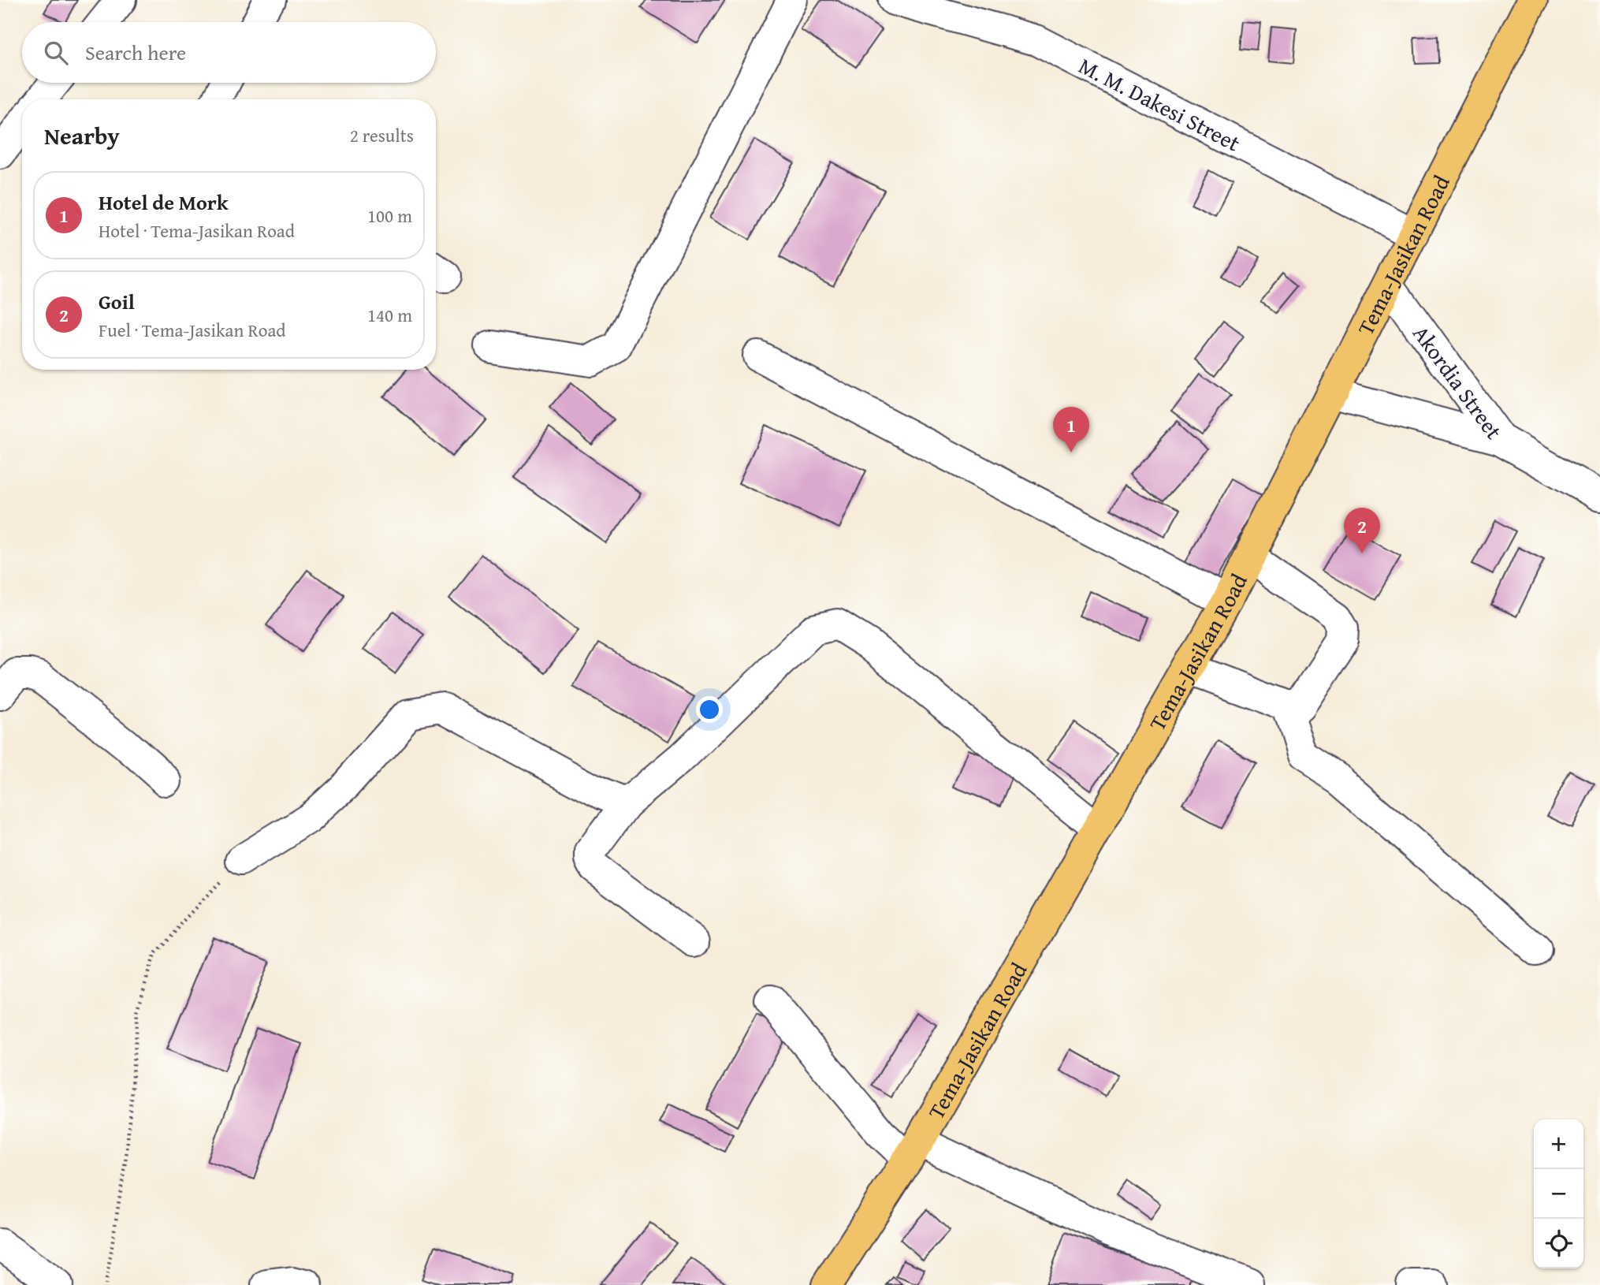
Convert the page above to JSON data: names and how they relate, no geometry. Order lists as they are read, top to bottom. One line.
{"streets":{"highway":["Tema-Jasikan Road"],"street":["M. M. Dakesi Street","Akordia Street"]},"crossings":[["M. M. Dakesi Street","Tema-Jasikan Road"],["Tema-Jasikan Road","Akordia Street"]],"page":{"search":"Search here","heading":["Nearby","2 results"],"list":[{"mark":"1","name":"Hotel de Mork","note":"Hotel · Tema-Jasikan Road","value":"100 m"},{"mark":"2","name":"Goil","note":"Fuel · Tema-Jasikan Road","value":"140 m"}],"pins":["1","2"],"map_buttons":["+","−"]}}
